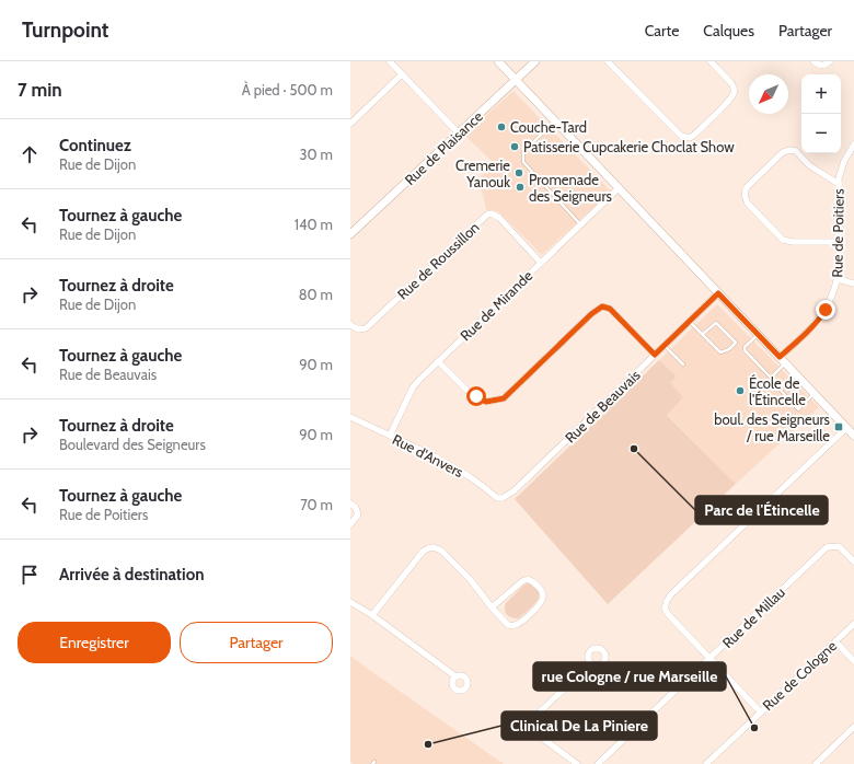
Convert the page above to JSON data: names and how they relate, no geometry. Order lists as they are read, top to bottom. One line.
{"streets":{"street":["Rue de Plaisance","Rue de Poitiers","Rue de Roussillon","Rue de Mirande","Rue de Beauvais","Rue d'Anvers","Rue de Millau","Rue de Cologne"]},"crossings":[["Rue de Roussillon","Rue de Mirande"],["Rue de Mirande","Rue d'Anvers"],["Rue de Beauvais","Rue d'Anvers"]],"places":{"other":["Couche-Tard","Patisserie Cupcakerie Choclat Show","Cremerie Yanouk","Promenade des Seigneurs","École de l'Étincelle","Parc de l'Étincelle","rue Cologne / rue Marseille","Clinical De La Piniere"],"transit":["boul. des Seigneurs / rue Marseille"]},"north":"bottom left","page":{"header":"Turnpoint","nav":["Carte","Calques","Partager"],"heading":["7 min","À pied · 500 m"],"map_buttons":["+","−"],"list":[["Continuez","Rue de Dijon","30 m"],["Tournez à gauche","Rue de Dijon","140 m"],["Tournez à droite","Rue de Dijon","80 m"],["Tournez à gauche","Rue de Beauvais","90 m"],["Tournez à droite","Boulevard des Seigneurs","90 m"],["Tournez à gauche","Rue de Poitiers","70 m"],"Arrivée à destination"],"buttons":["Enregistrer","Partager"]}}
